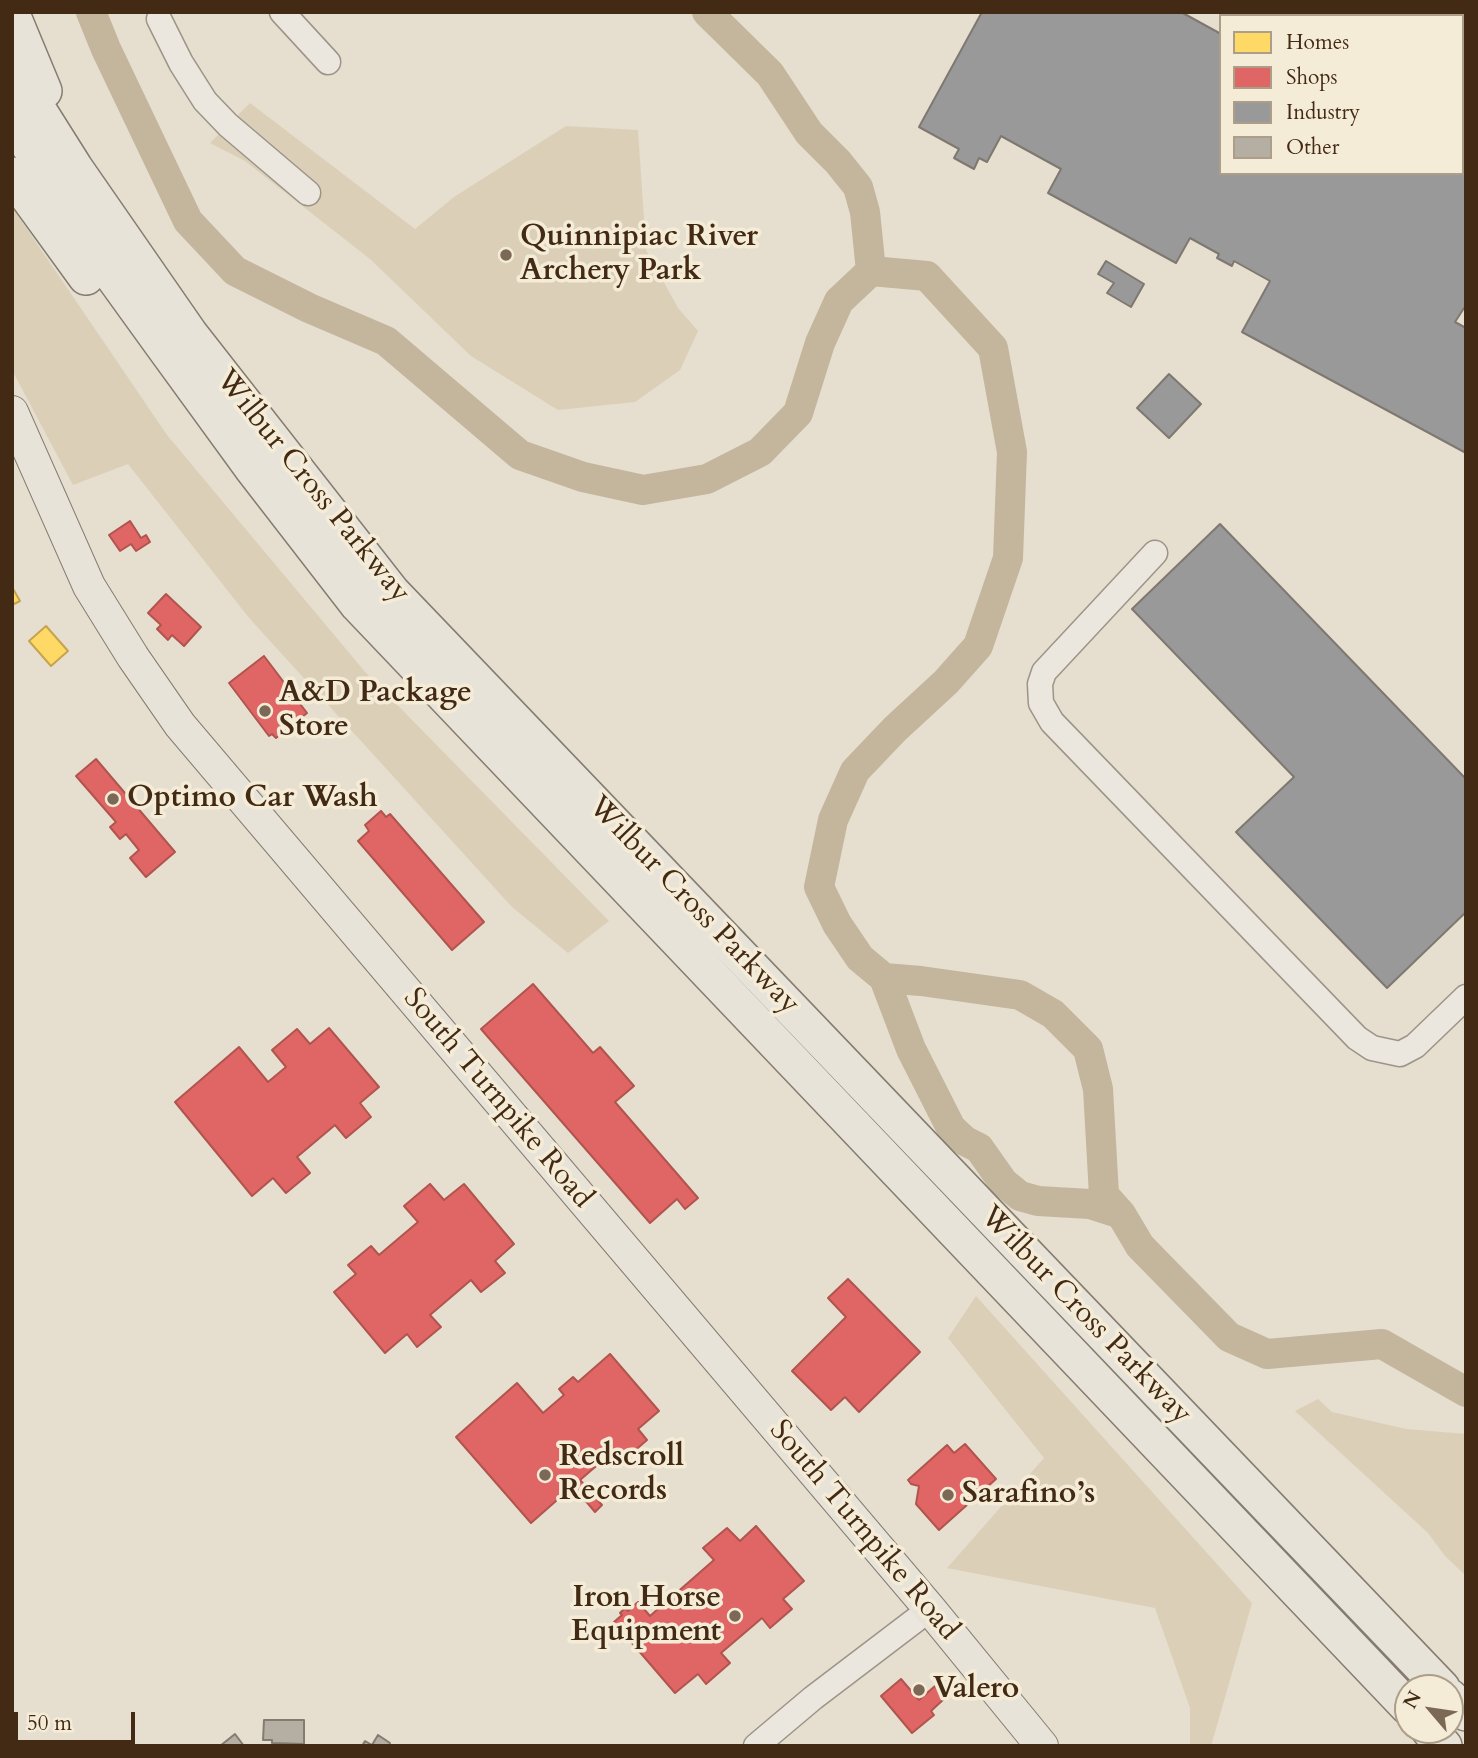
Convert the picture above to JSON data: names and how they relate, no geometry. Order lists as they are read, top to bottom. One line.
{"streets":{"highway":["Wilbur Cross Parkway"],"main road":["South Turnpike Road"]},"places":["Quinnipiac River Archery Park","A&D Package Store","Optimo Car Wash","Redscroll Records","Sarafino’s","Iron Horse Equipment","Valero"],"legend":["Homes","Shops","Industry","Other"],"scale_bar":"50 m","north":"top left"}
